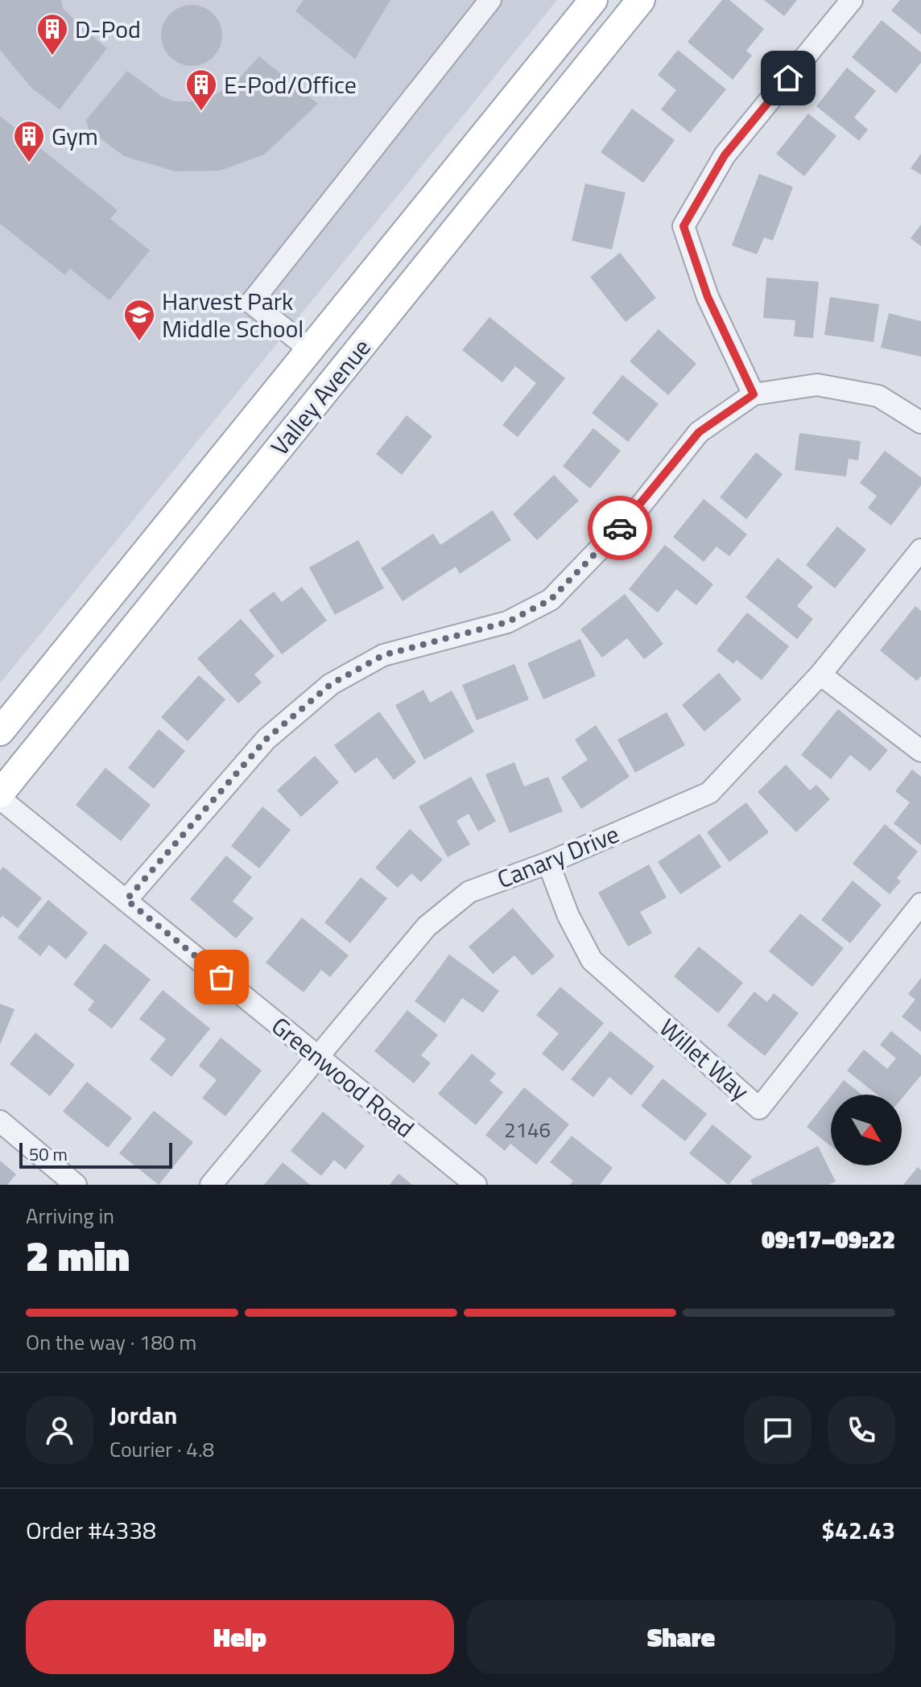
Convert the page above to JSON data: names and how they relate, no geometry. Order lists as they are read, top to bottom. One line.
{"streets":{"main road":["Valley Avenue"],"street":["Canary Drive","Willet Way","Greenwood Road"]},"crossings":[["Valley Avenue","Greenwood Road"],["Canary Drive","Willet Way"],["Canary Drive","Greenwood Road"]],"places":{"building":["D-Pod","E-Pod/Office","Gym"],"school or university":["Harvest Park Middle School"]},"house_numbers":["2146"],"scale_bar":"50 m","north":"bottom right","page":{"scale":"50 m","heading":["2 min","Arriving in","09:17–09:22"],"panel":["Jordan","Courier · 4.8","Order #4338","$42.43"],"bar":"On the way · 180 m","buttons":["Help","Share"]}}
